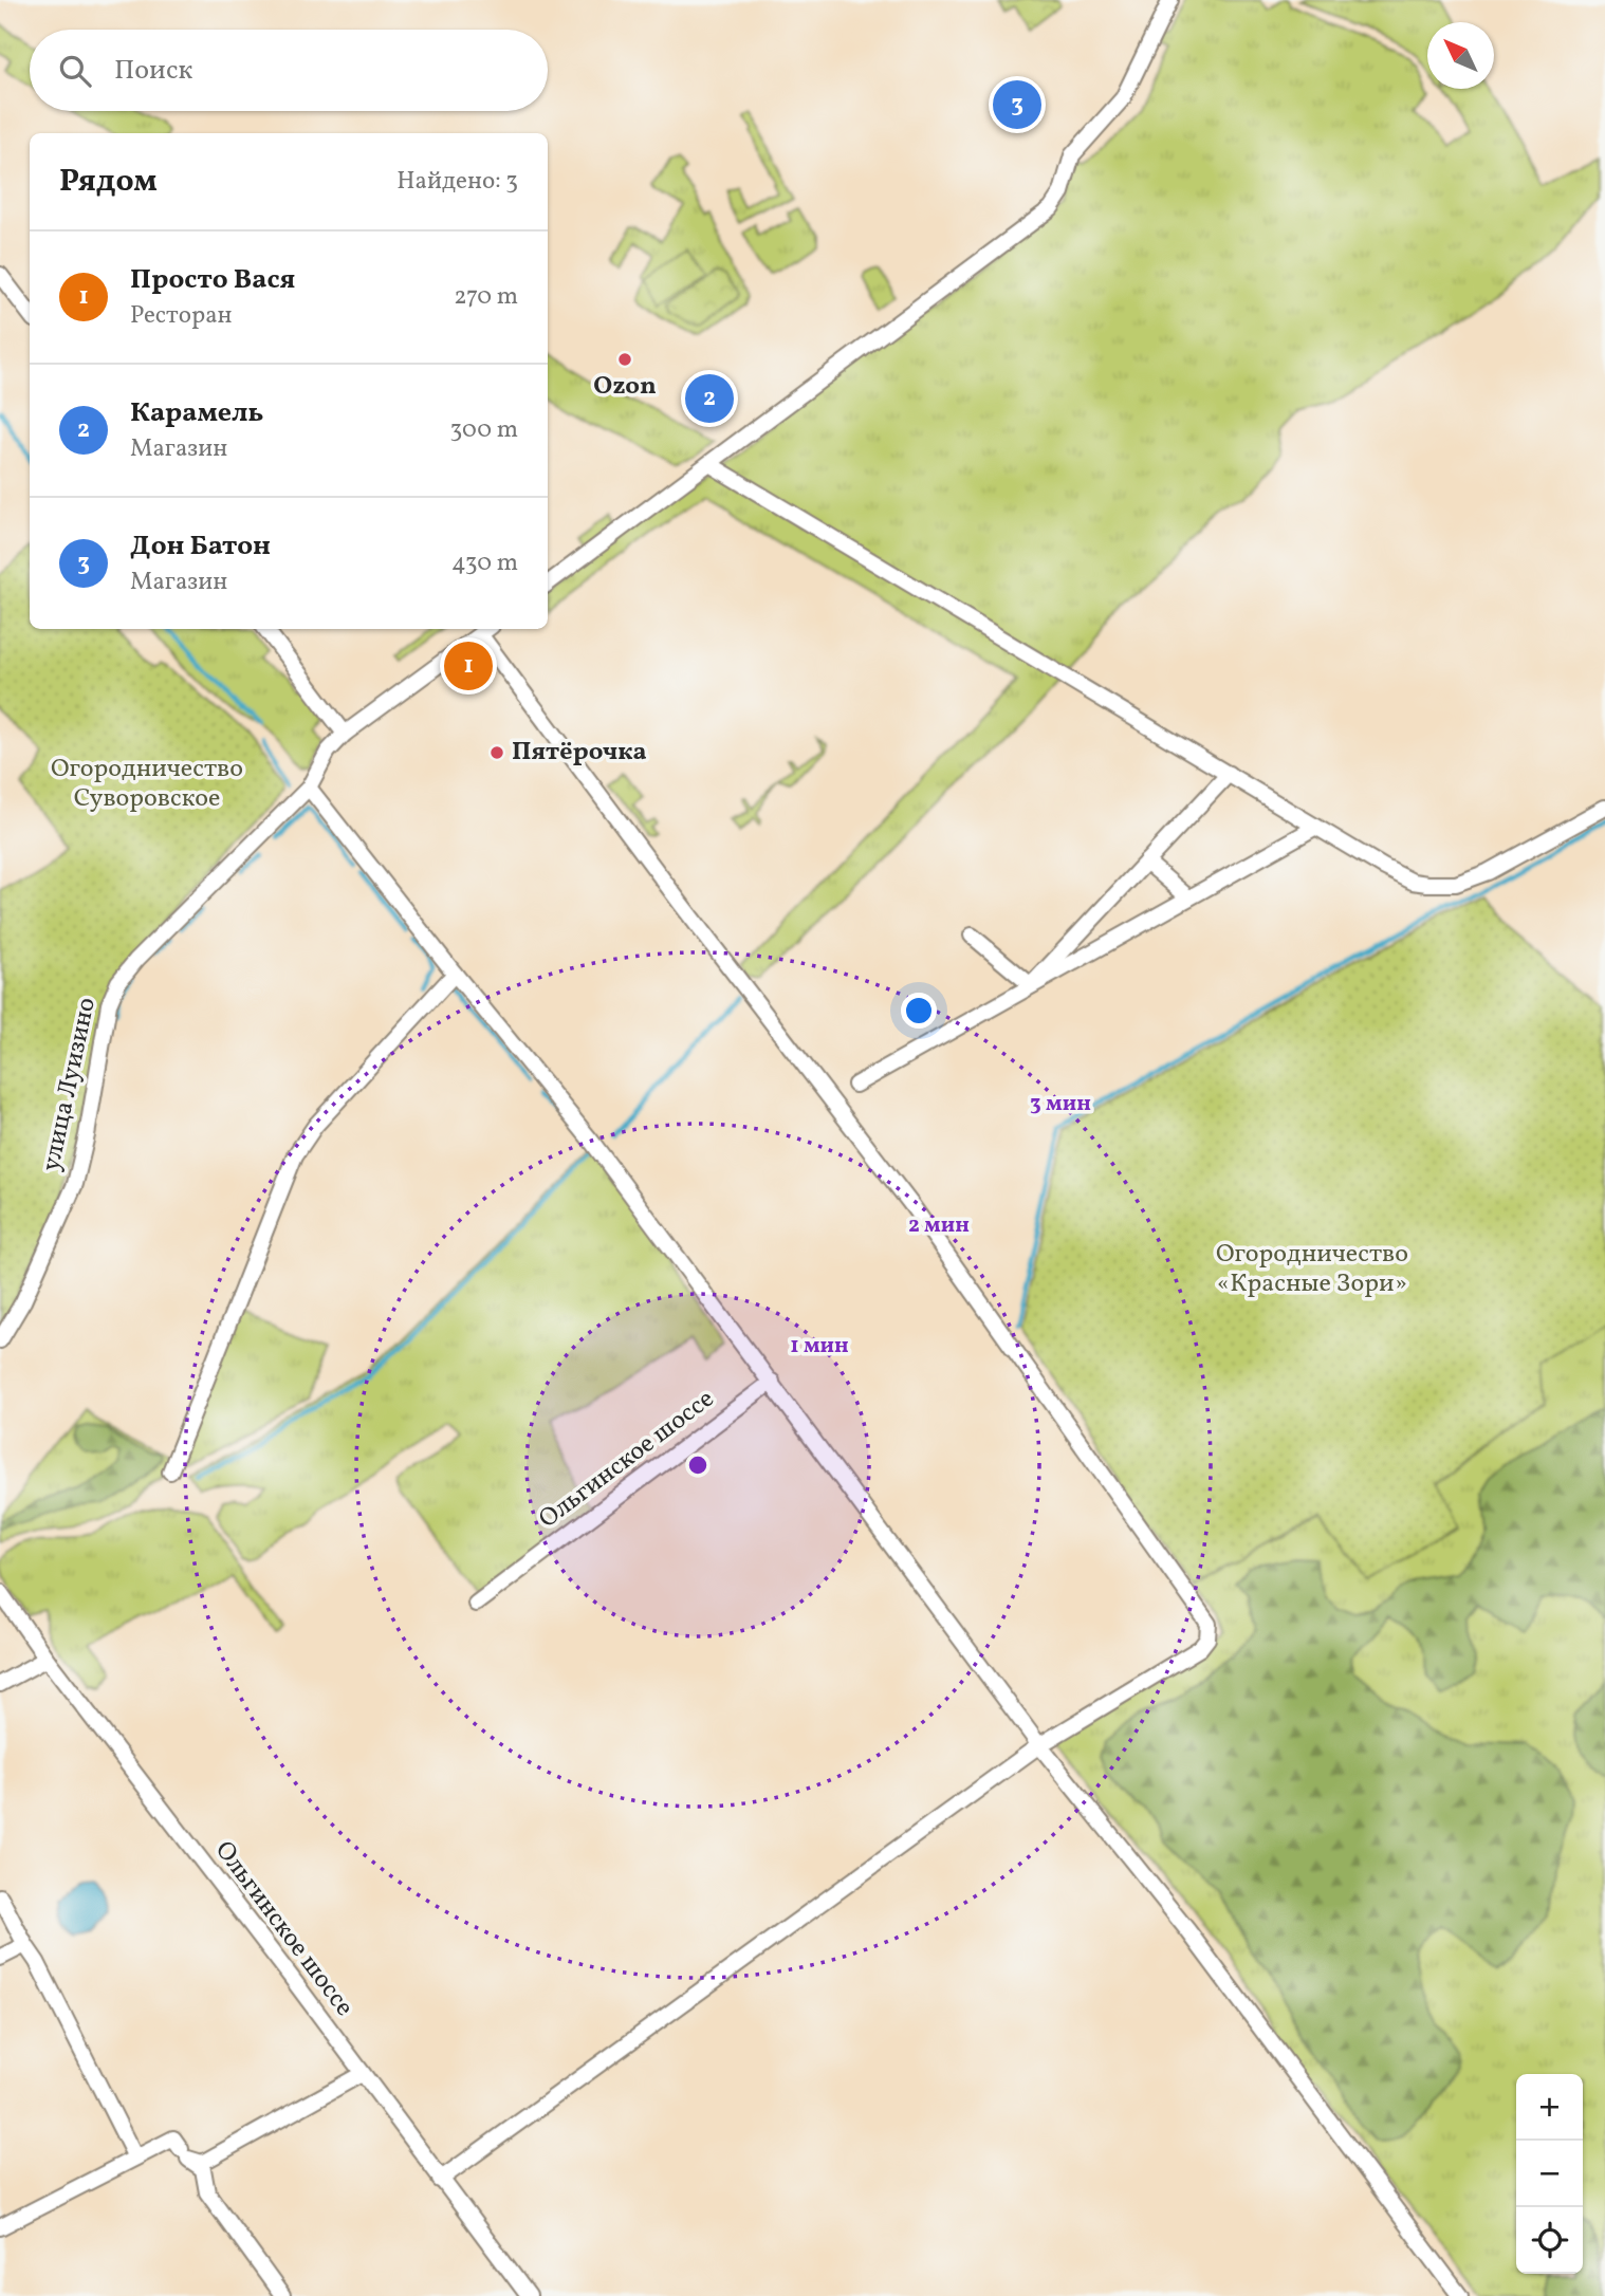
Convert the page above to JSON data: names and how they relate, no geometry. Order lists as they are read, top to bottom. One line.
{"streets":{"street":["улица Луизино","Ольгинское шоссе"]},"parks":["Огородничество Суворовское","Огородничество «Красные Зори»"],"places":["Ozon","Пятёрочка"],"north":"top left","page":{"search":"Поиск","pins":["3","2","1"],"heading":["Рядом","Найдено: 3"],"list":[{"mark":"1","name":"Просто Вася","note":"Ресторан","value":"270 m"},{"mark":"2","name":"Карамель","note":"Магазин","value":"300 m"},{"mark":"3","name":"Дон Батон","note":"Магазин","value":"430 m"}],"map_buttons":["+","−"]},"rings":["3 мин","2 мин","1 мин"]}
